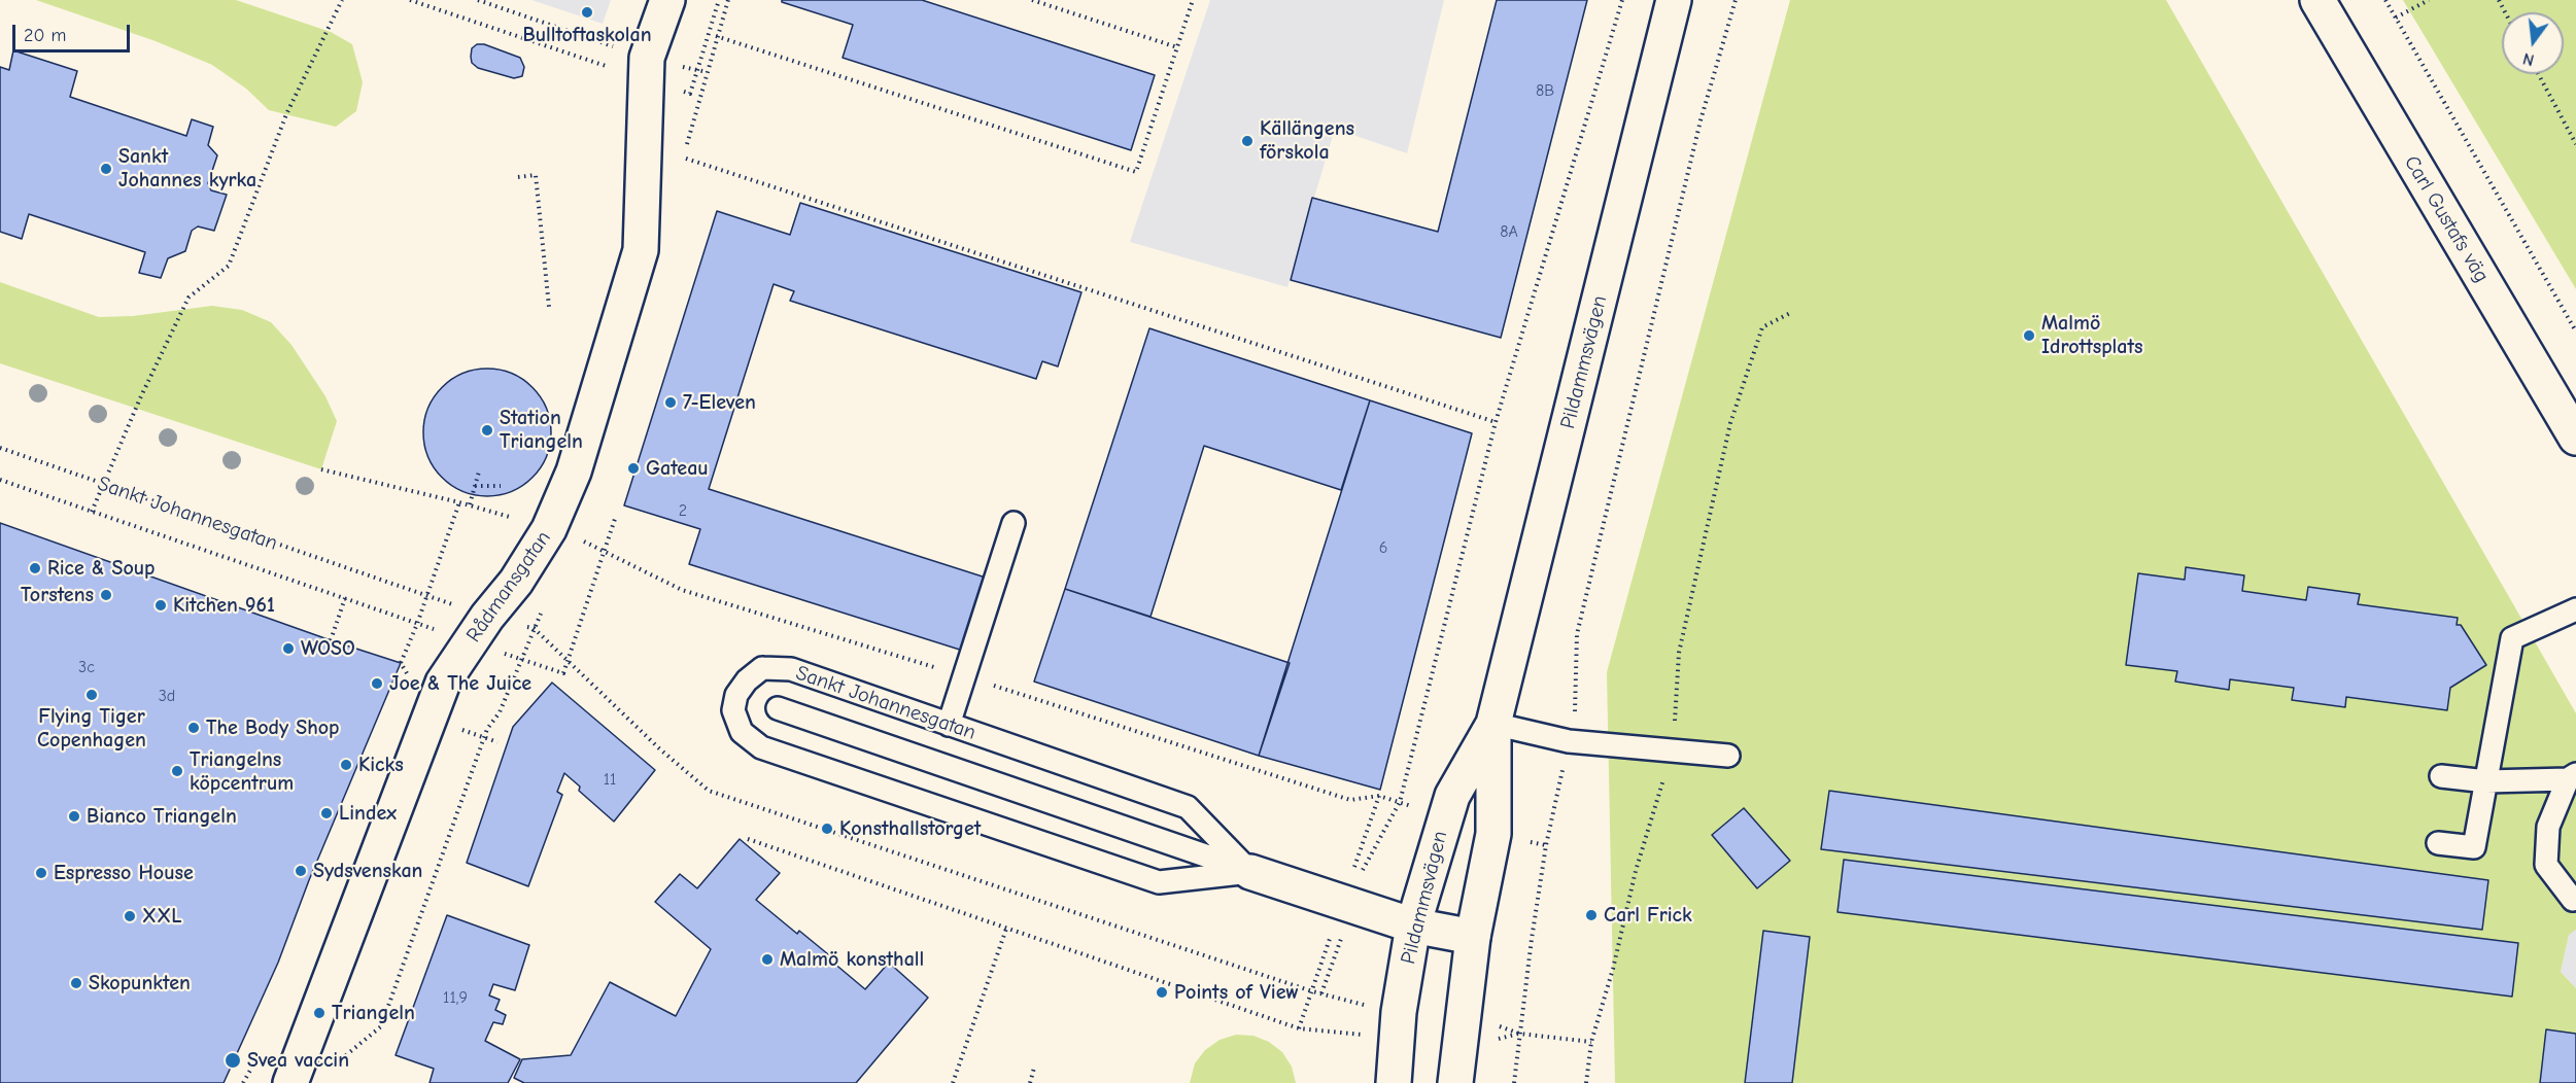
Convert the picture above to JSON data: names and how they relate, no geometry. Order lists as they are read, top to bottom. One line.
{"streets":{"street":["Carl Gustafs väg","Pildammsvägen","Sankt Johannesgatan","Rådmansgatan"]},"crossings":[["Pildammsvägen","Sankt Johannesgatan"]],"places":["Bulltoftaskolan","Källängens förskola","Sankt Johannes kyrka","Malmö Idrottsplats","7-Eleven","Station Triangeln","Gateau","Rice & Soup","Torstens","Kitchen 961","WOSO","Joe & The Juice","Flying Tiger Copenhagen","The Body Shop","Kicks","Triangelns köpcentrum","Lindex","Bianco Triangeln","Konsthallstorget","Sydsvenskan","Espresso House","Carl Frick","XXL","Malmö konsthall","Skopunkten","Points of View","Triangeln","Svea vaccin"],"house_numbers":["8B","8A","2","6","3c","3d","11","11,9"],"scale_bar":"20 m","north":"bottom"}
